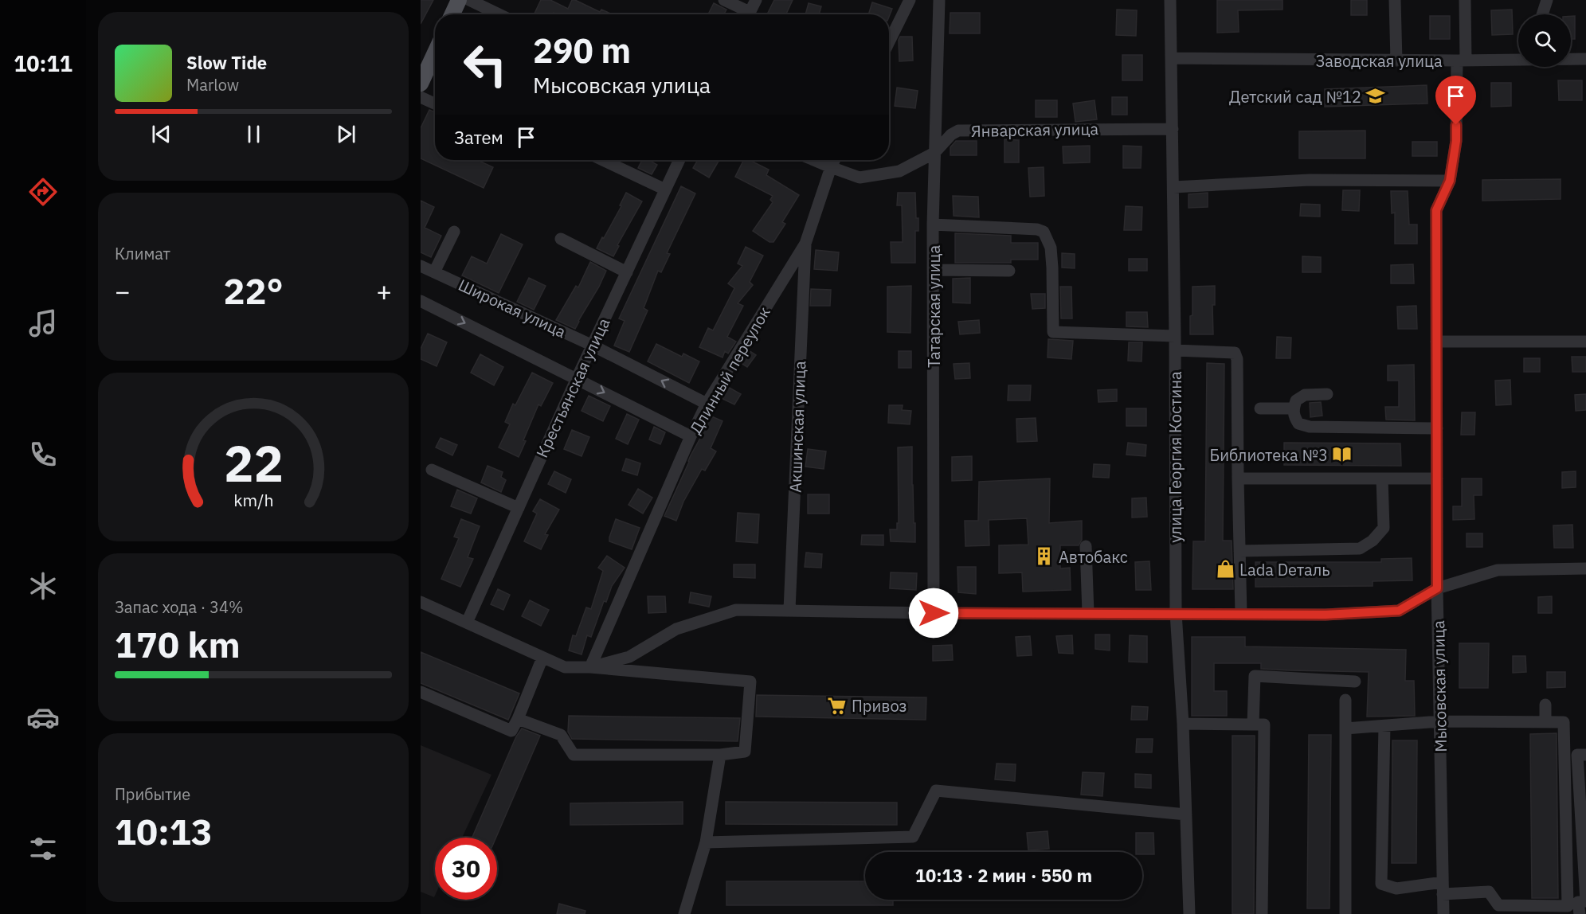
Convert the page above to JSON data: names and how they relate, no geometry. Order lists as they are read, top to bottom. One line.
{"streets":{"street":["Заводская улица","Январская улица","Татарская улица","Широкая улица","Длинный переулок","Крестьянская улица","Акшинская улица","улица Георгия Костина","Мысовская улица"]},"crossings":[["Заводская улица","улица Георгия Костина"],["Заводская улица","Мысовская улица"],["Январская улица","Татарская улица"],["Январская улица","Длинный переулок"],["Январская улица","улица Георгия Костина"],["Широкая улица","Длинный переулок"],["Широкая улица","Крестьянская улица"],["Длинный переулок","Акшинская улица"]],"places":{"school or university":["Детский сад №12"],"library":["Библиотека №3"],"building":["Автобакс"],"shop":["Lada Dеталь"],"supermarket":["Привоз"]},"page":{"tabs":"10:11","turn":["290 m","Мысовская улица"],"song":["Slow Tide","Marlow"],"then":"Затем","tile":["Климат",["Запас хода · 34%","170 km"],["Прибытие","10:13"]],"heat":["−","22°","+"],"limit":"30","trip":"10:13 · 2 мин · 550 m","gauge":["22","km/h"]}}
